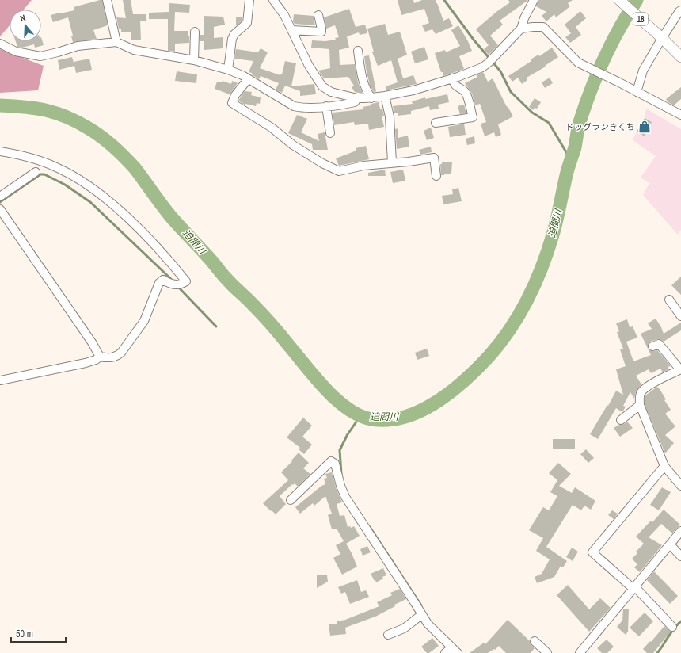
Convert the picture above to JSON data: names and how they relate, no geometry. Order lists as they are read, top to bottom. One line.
{"streets":{"main road":["18"]},"water":["迫間川"],"places":{"shop":["ドッグランきくち"]},"scale_bar":"50 m","north":"top"}
